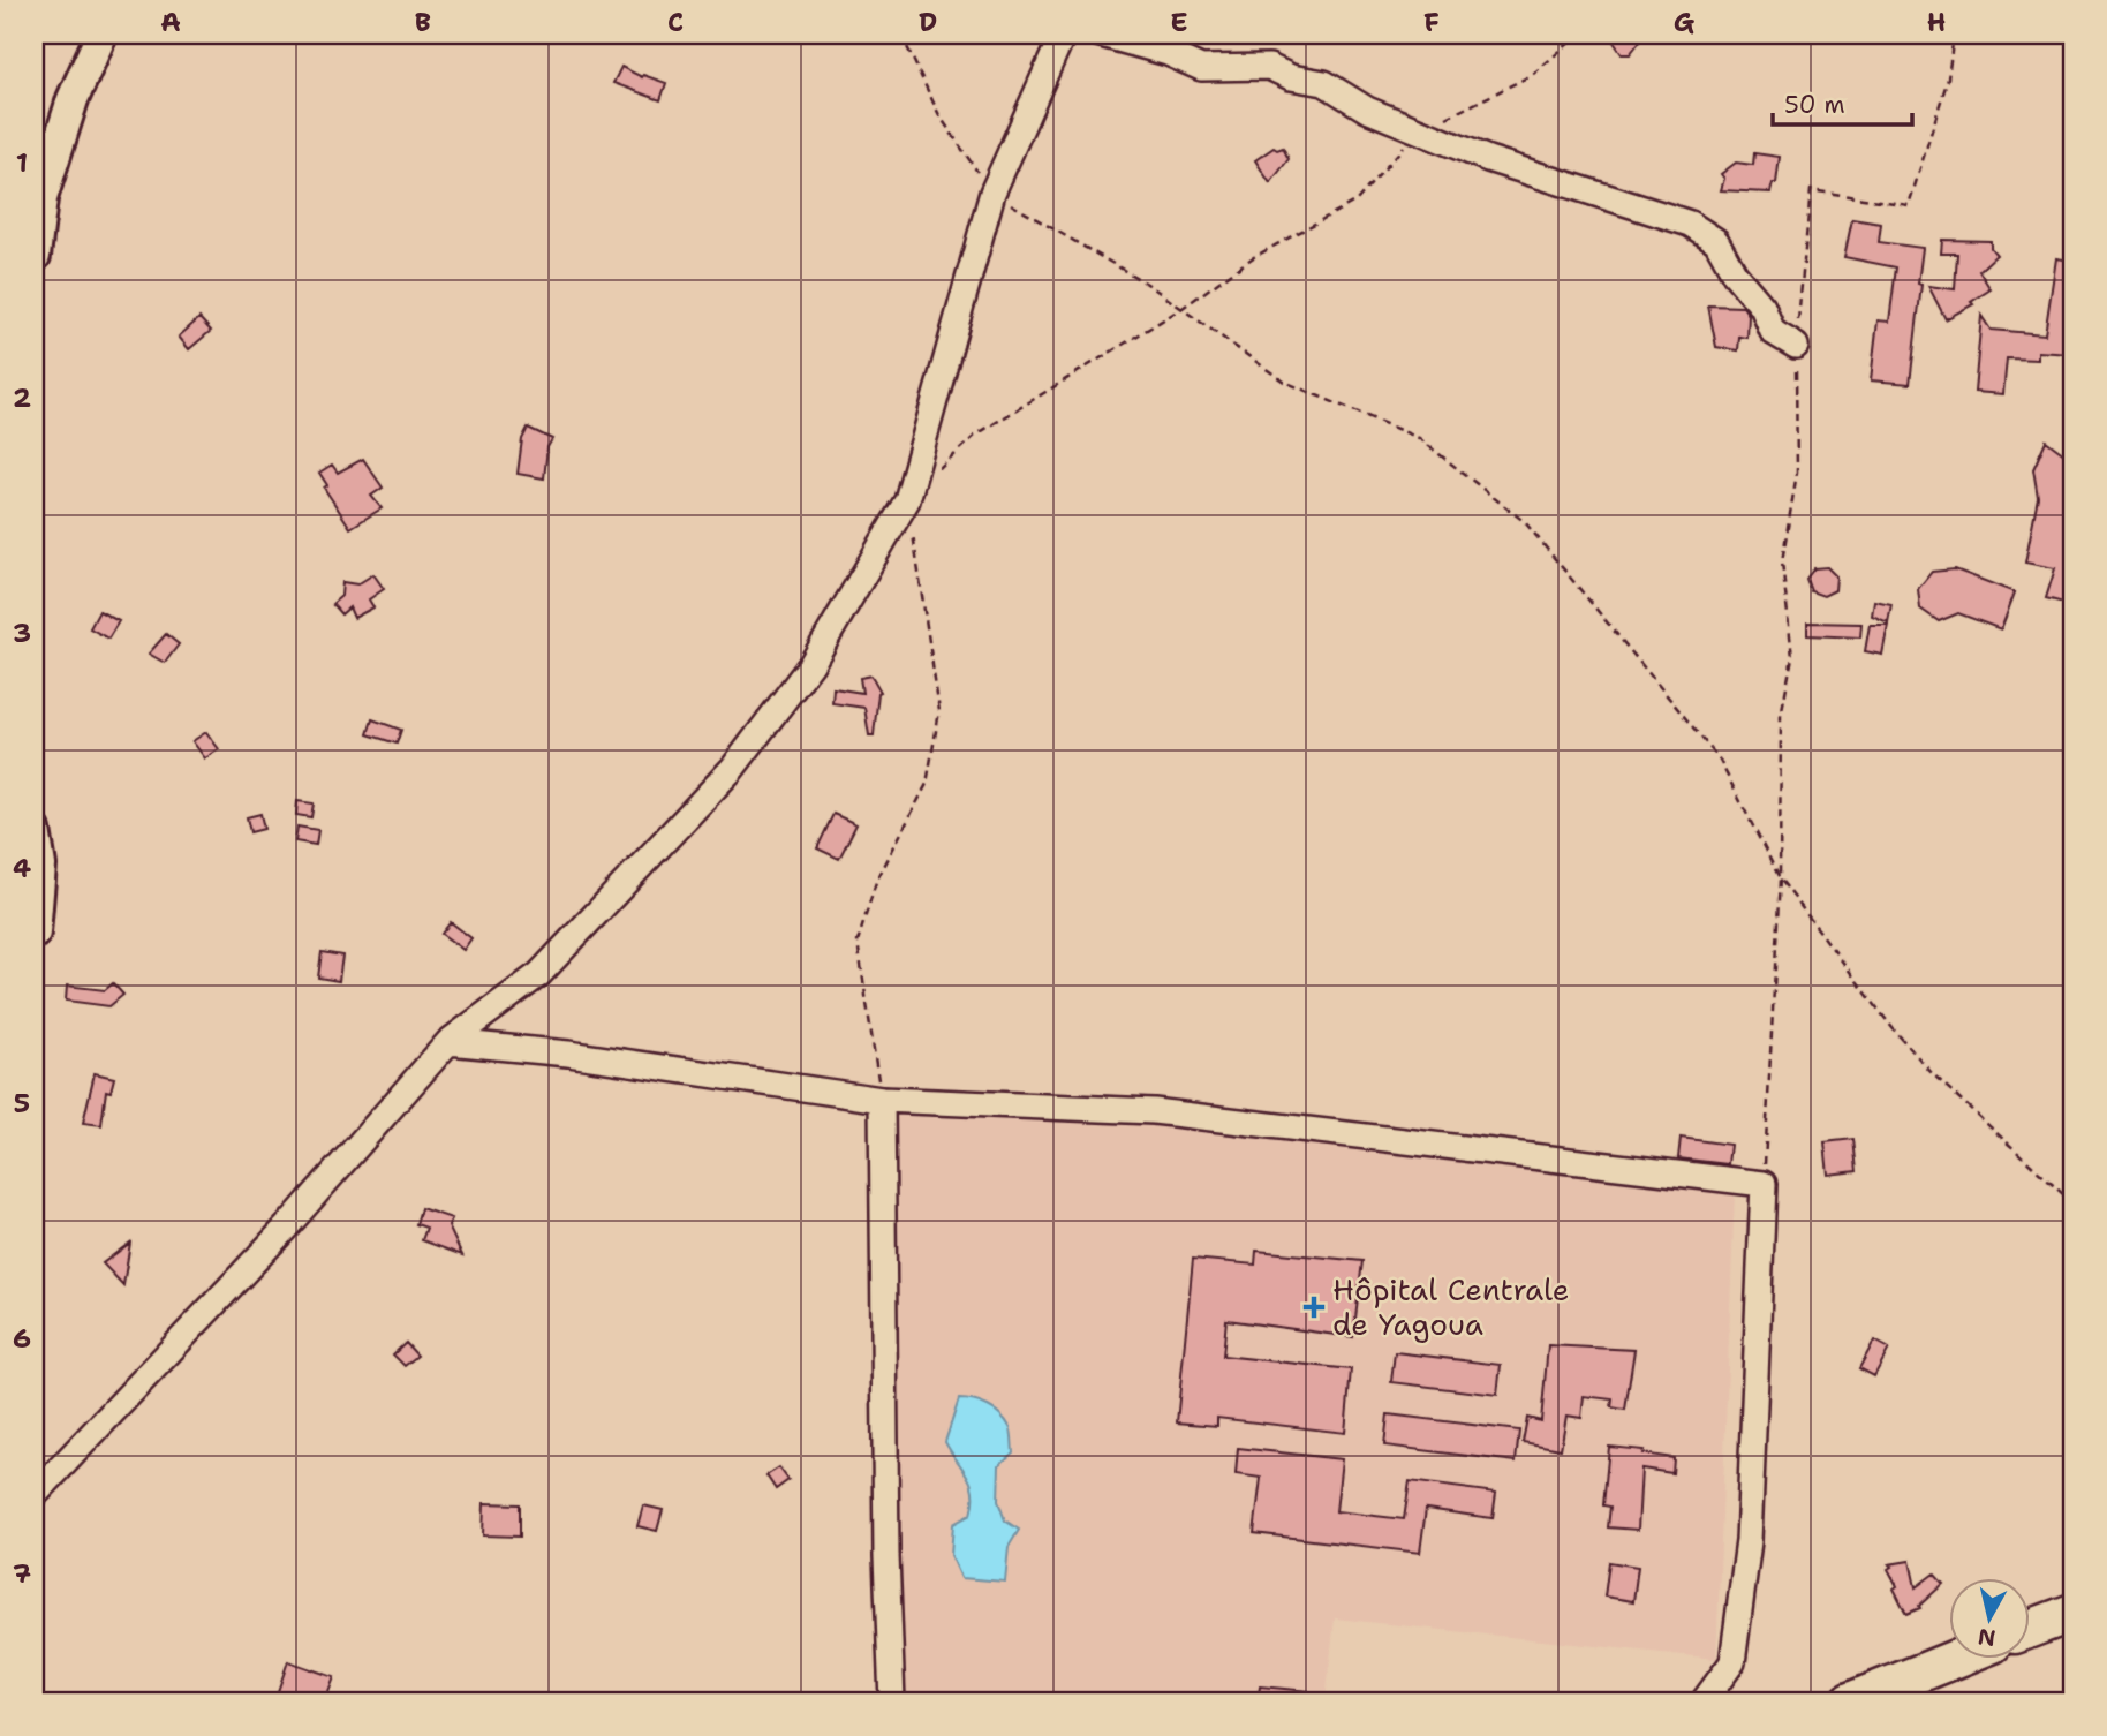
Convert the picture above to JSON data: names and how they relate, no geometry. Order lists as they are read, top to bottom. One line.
{"places":{"health":["Hôpital Centrale de Yagoua"]},"scale_bar":"50 m","north":"bottom","grid":{"columns":["A","B","C","D","E","F","G","H"],"rows":["1","2","3","4","5","6","7"]}}
